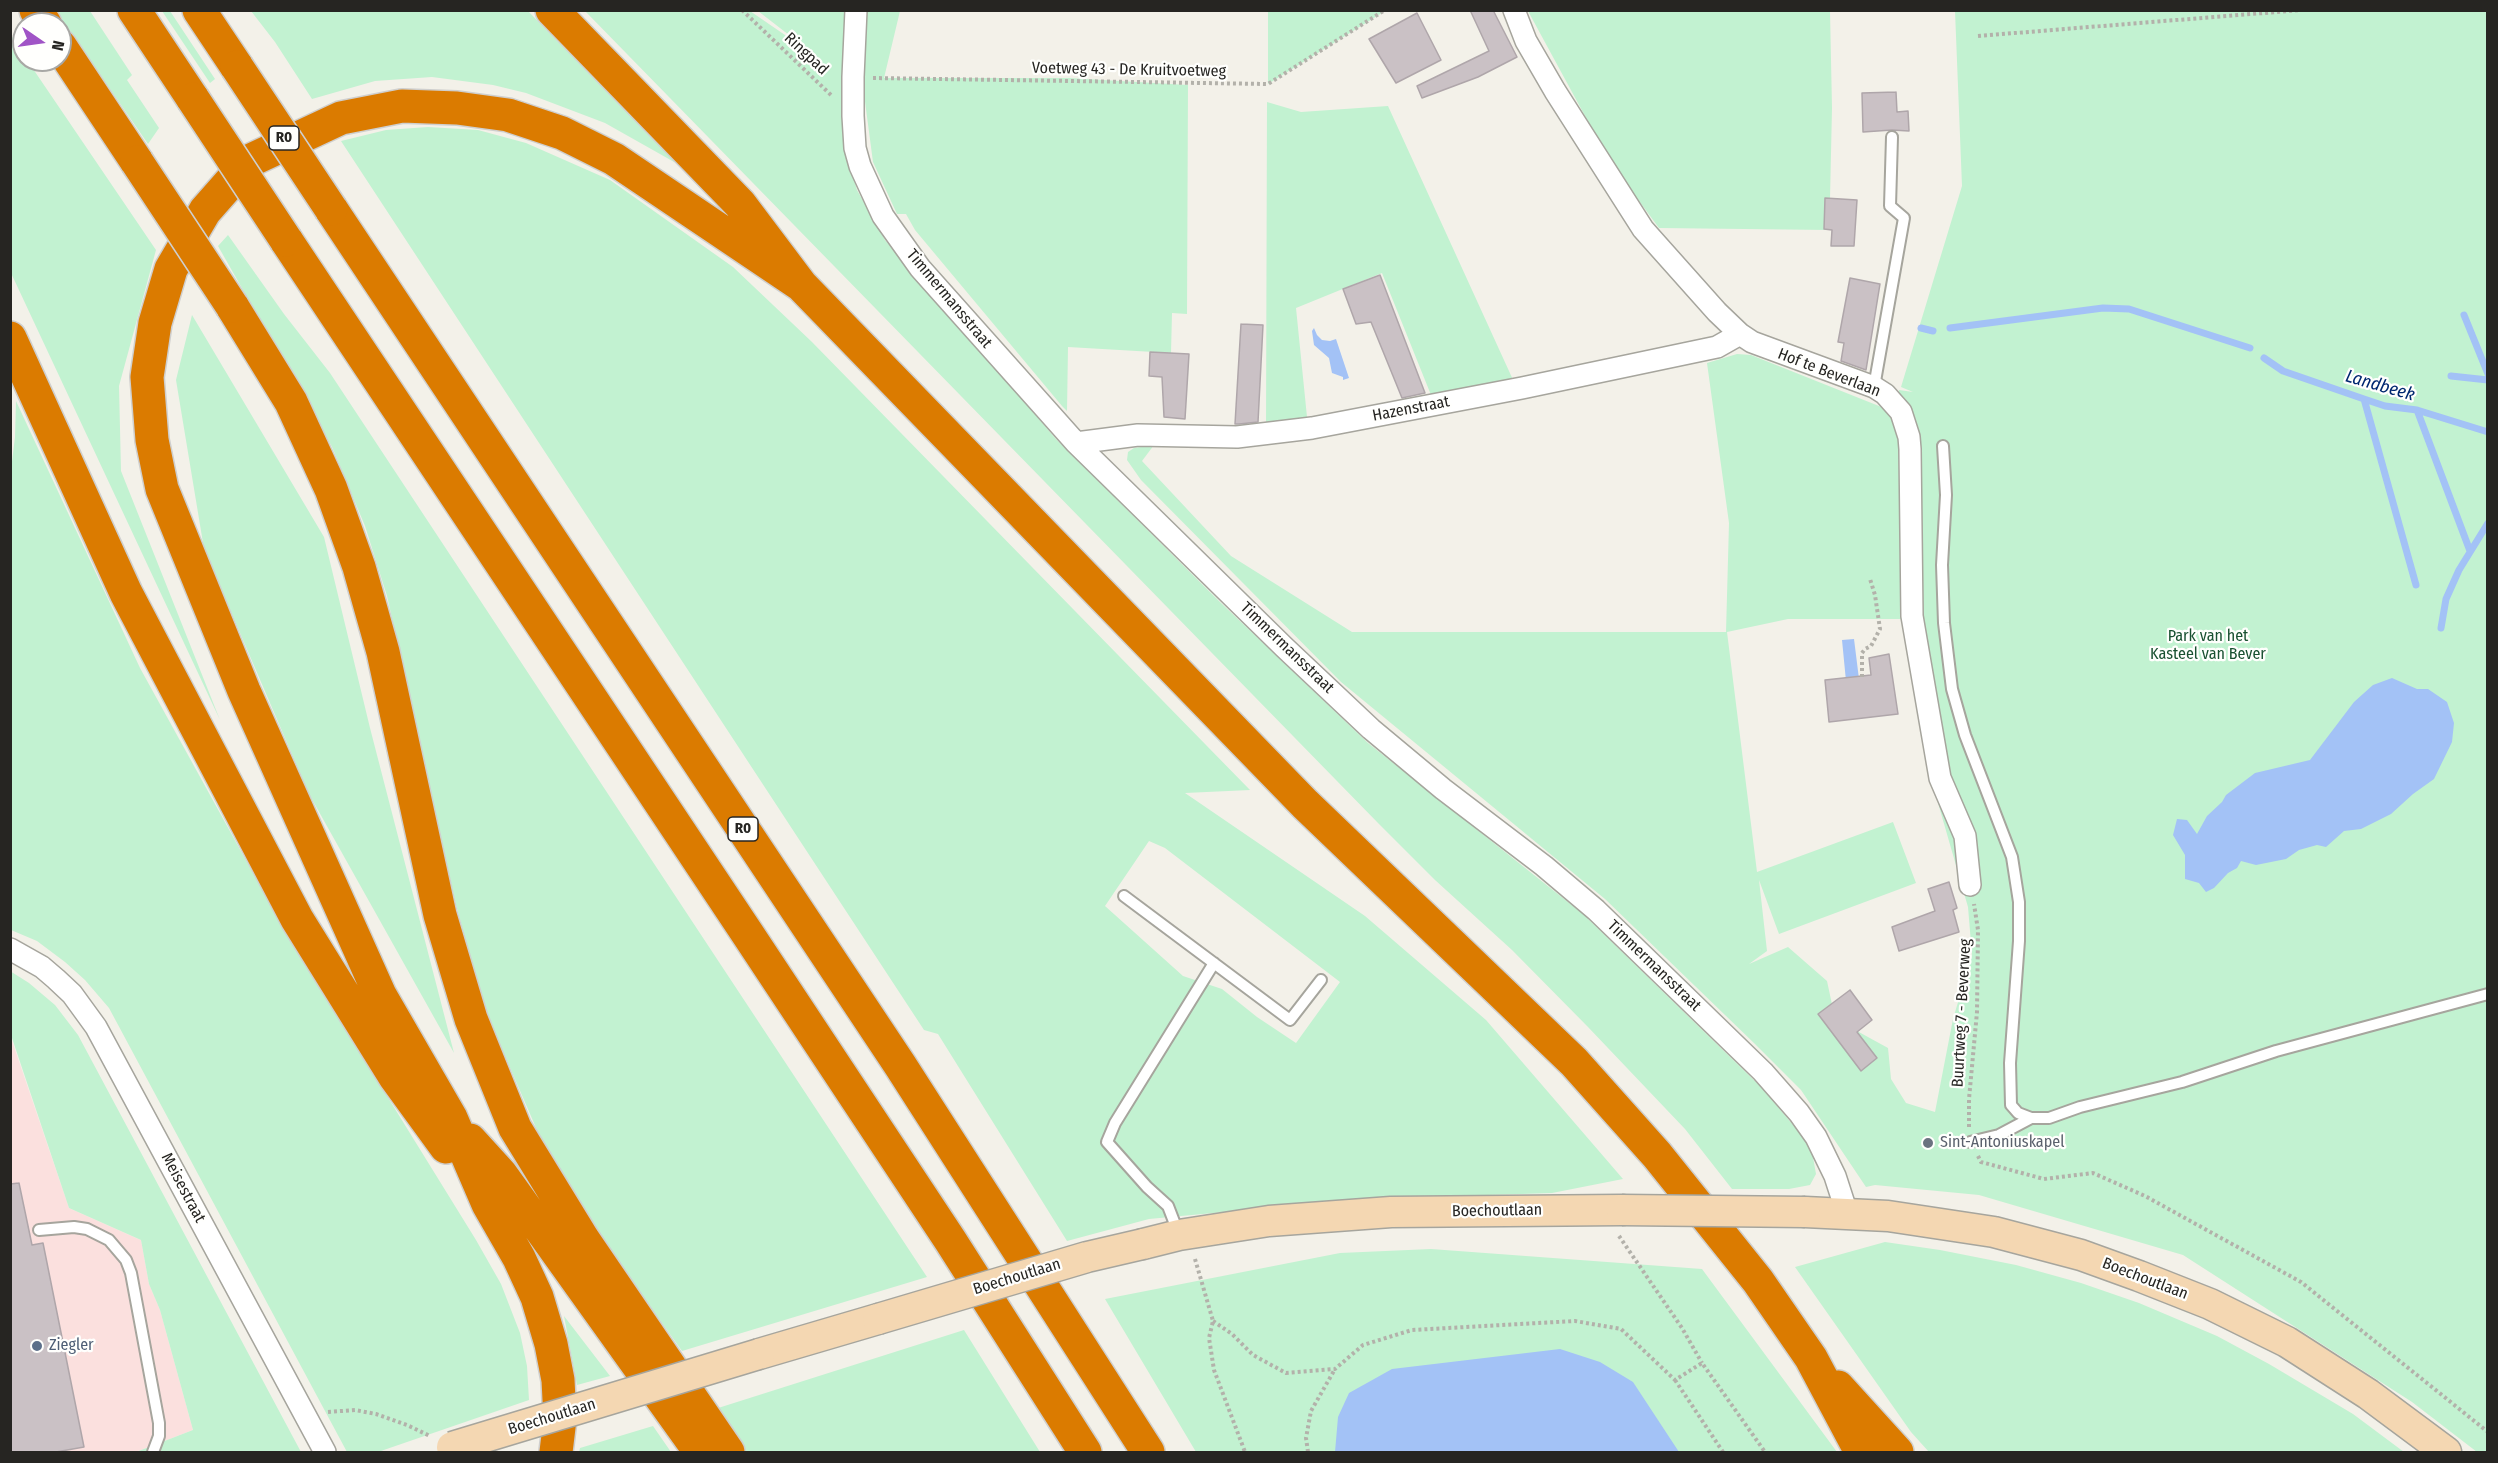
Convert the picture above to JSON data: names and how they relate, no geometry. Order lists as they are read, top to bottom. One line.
{"streets":{"highway":["R0"],"main road":["Boechoutlaan"],"street":["Timmermansstraat","Hof te Beverlaan","Hazenstraat","Meisestraat"],"path":["Ringpad","Voetweg 43 - De Kruitvoetweg","Buurtweg 7 - Beverweg"]},"crossings":[["Ringpad","Timmermansstraat"],["Voetweg 43 - De Kruitvoetweg","Timmermansstraat"],["Timmermansstraat","Hazenstraat"],["Timmermansstraat","Boechoutlaan"],["Hof te Beverlaan","Hazenstraat"],["Hof te Beverlaan","Buurtweg 7 - Beverweg"]],"water":["Landbeek"],"parks":["Park van het Kasteel van Bever"],"places":["Sint-Antoniuskapel","Ziegler"],"north":"right"}
